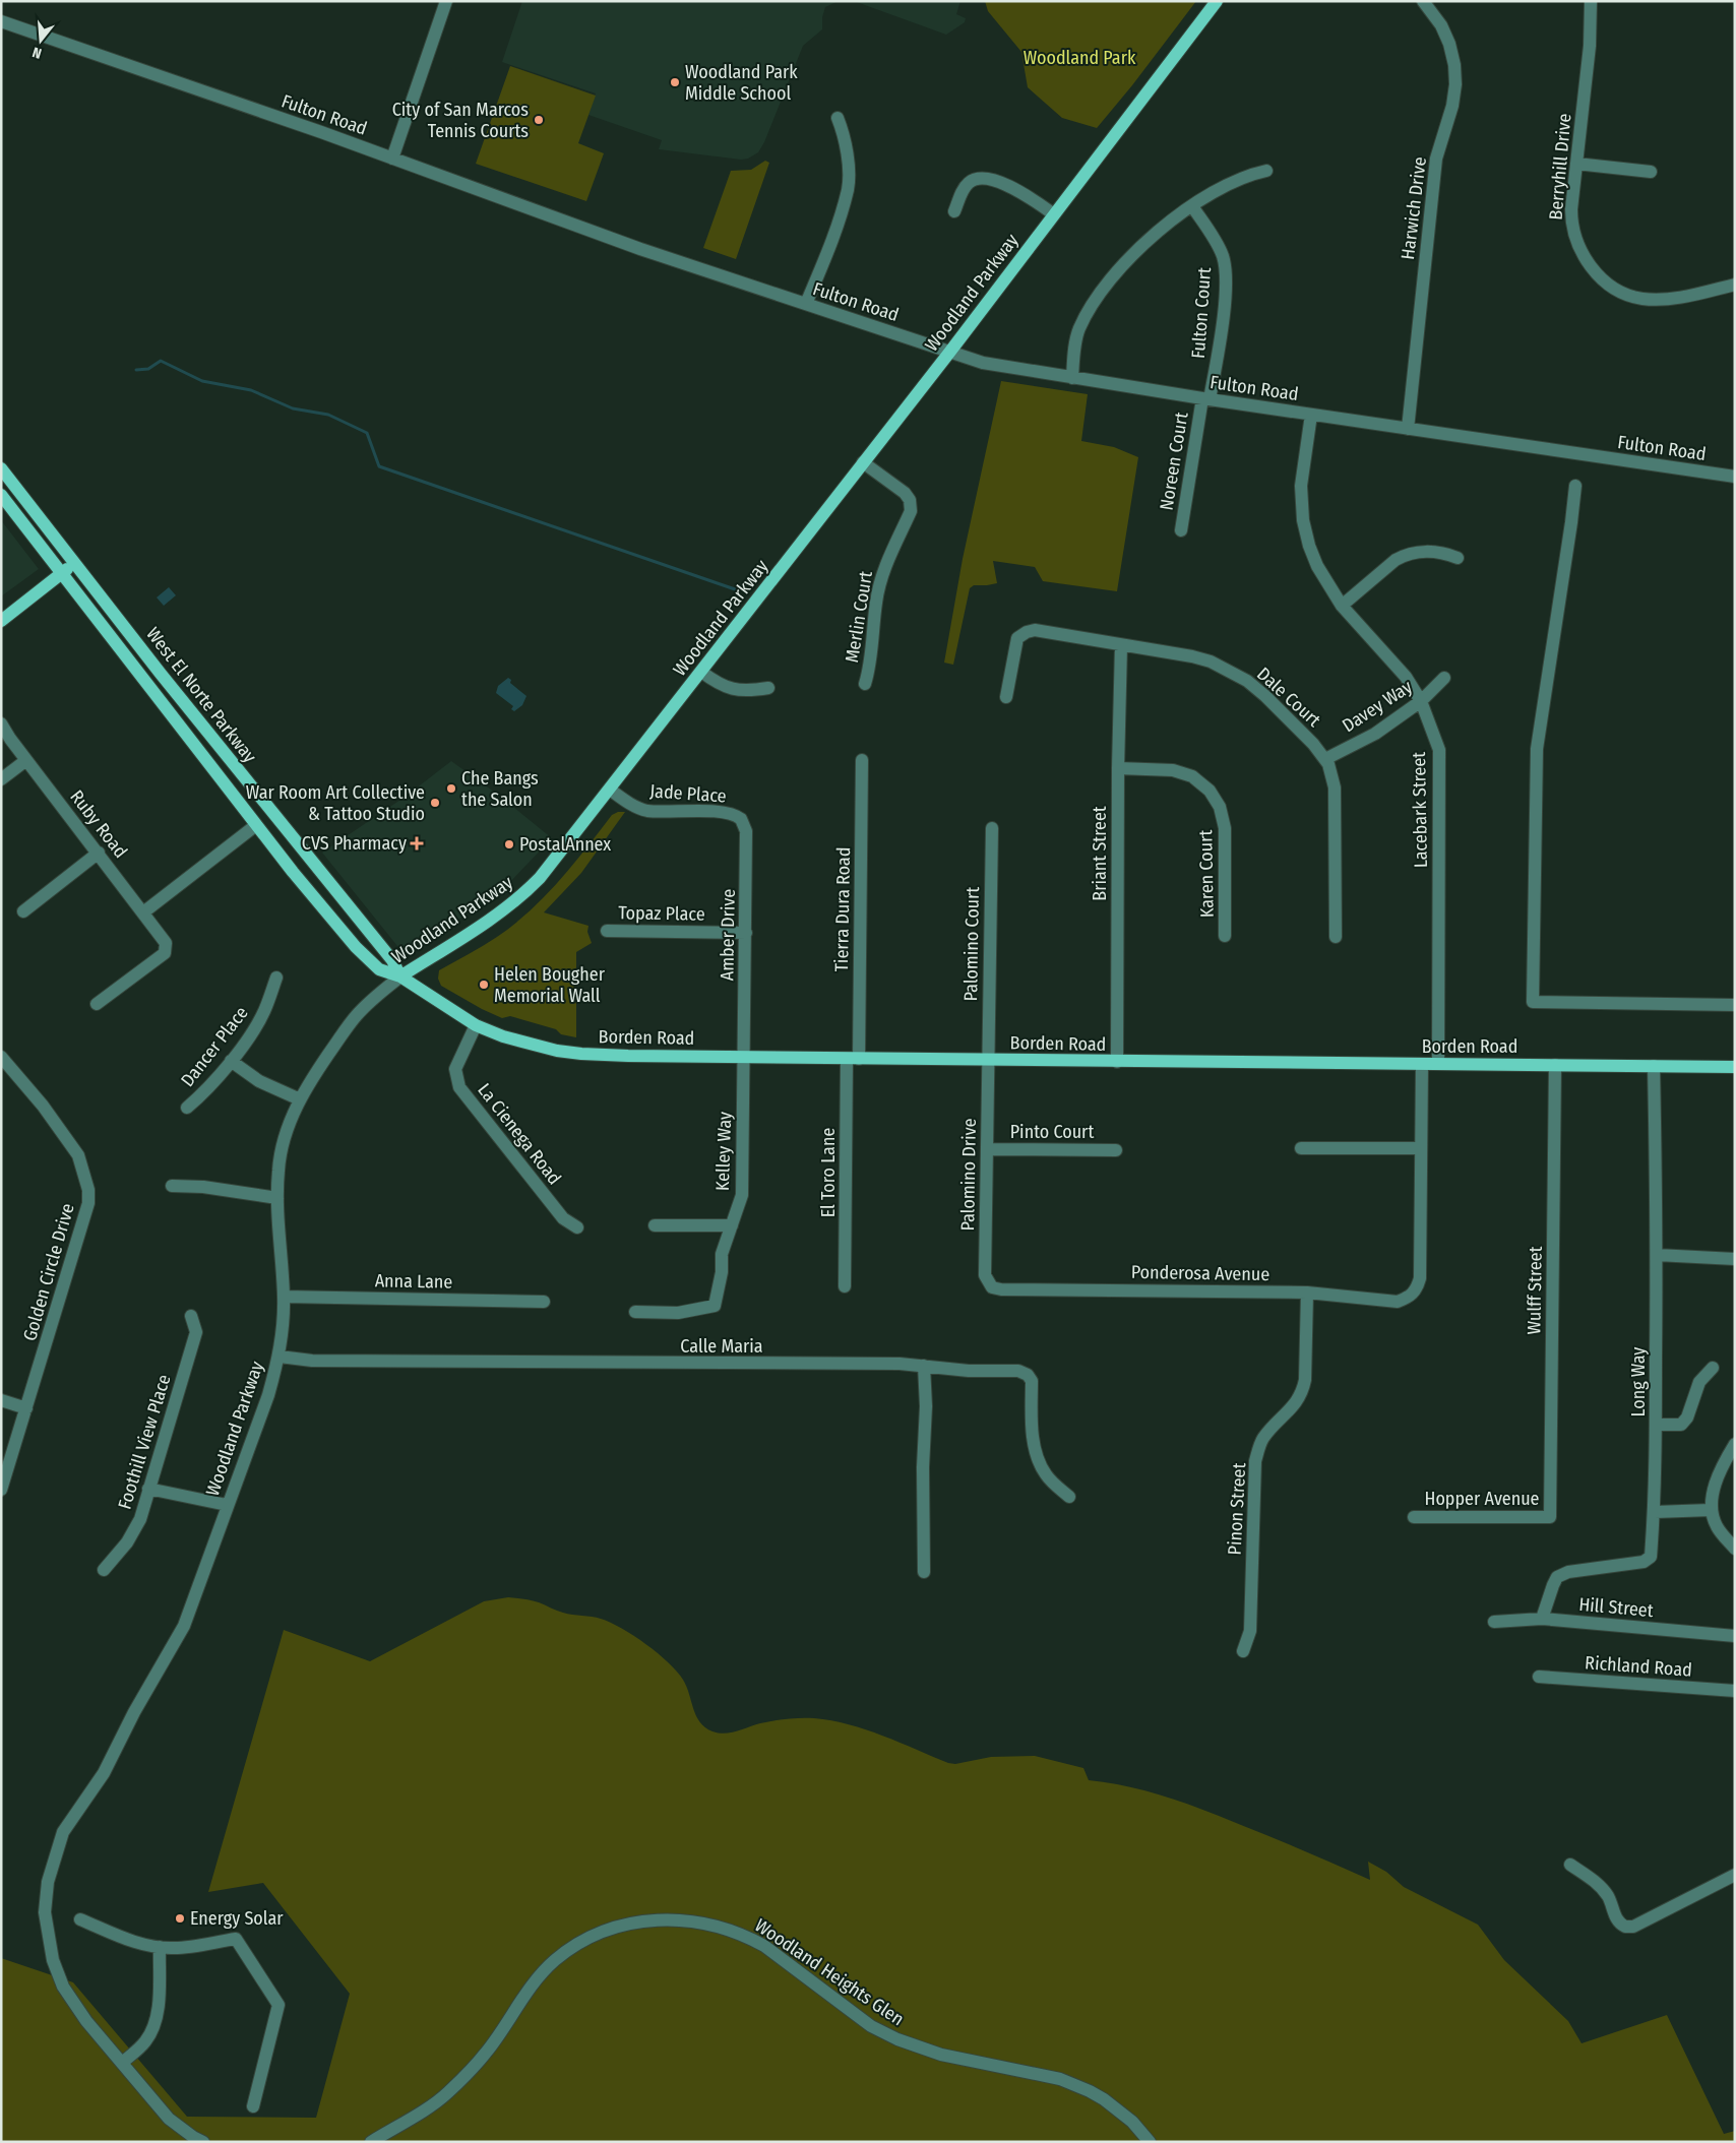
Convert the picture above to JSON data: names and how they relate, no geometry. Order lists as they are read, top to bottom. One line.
{"streets":{"main road":["Woodland Parkway","West El Norte Parkway","Borden Road"],"street":["Fulton Road","Berryhill Drive","Harwich Drive","Fulton Court","Noreen Court","Merlin Court","Dale Court","Davey Way","Jade Place","Lacebark Street","Ruby Road","Briant Street","Karen Court","Tierra Dura Road","Topaz Place","Amber Drive","Palomino Court","Dancer Place","Pinto Court","La Cienega Road","Kelley Way","El Toro Lane","Palomino Drive","Golden Circle Drive","Ponderosa Avenue","Anna Lane","Wulff Street","Calle Maria","Long Way","Foothill View Place","Hopper Avenue","Pinon Street","Hill Street","Richland Road","Woodland Heights Glen"]},"crossings":[["Fulton Road","Harwich Drive"],["Fulton Road","Woodland Parkway"],["Fulton Road","Fulton Court"],["Fulton Road","Noreen Court"],["Fulton Road","Lacebark Street"],["Woodland Parkway","Merlin Court"],["Woodland Parkway","West El Norte Parkway"],["Woodland Parkway","Jade Place"],["Woodland Parkway","Borden Road"],["Woodland Parkway","Anna Lane"],["Woodland Parkway","Calle Maria"],["Fulton Court","Noreen Court"],["West El Norte Parkway","Borden Road"],["Dale Court","Davey Way"],["Dale Court","Briant Street"],["Davey Way","Lacebark Street"],["Jade Place","Amber Drive"],["Lacebark Street","Borden Road"],["Briant Street","Karen Court"],["Briant Street","Borden Road"],["Tierra Dura Road","Borden Road"],["Tierra Dura Road","El Toro Lane"],["Topaz Place","Amber Drive"],["Amber Drive","Borden Road"],["Amber Drive","Kelley Way"],["Palomino Court","Borden Road"],["Palomino Court","Palomino Drive"],["Borden Road","La Cienega Road"],["Borden Road","Kelley Way"],["Borden Road","El Toro Lane"],["Borden Road","Palomino Drive"],["Borden Road","Wulff Street"],["Borden Road","Long Way"],["Pinto Court","Palomino Drive"],["Palomino Drive","Ponderosa Avenue"],["Ponderosa Avenue","Pinon Street"],["Wulff Street","Hopper Avenue"],["Long Way","Hill Street"]],"parks":["Woodland Park"],"places":{"other":["Woodland Park Middle School","City of San Marcos Tennis Courts","Che Bangs the Salon","War Room Art Collective & Tattoo Studio","PostalAnnex","Helen Bougher Memorial Wall","Energy Solar"],"health":["CVS Pharmacy"]},"north":"bottom"}
